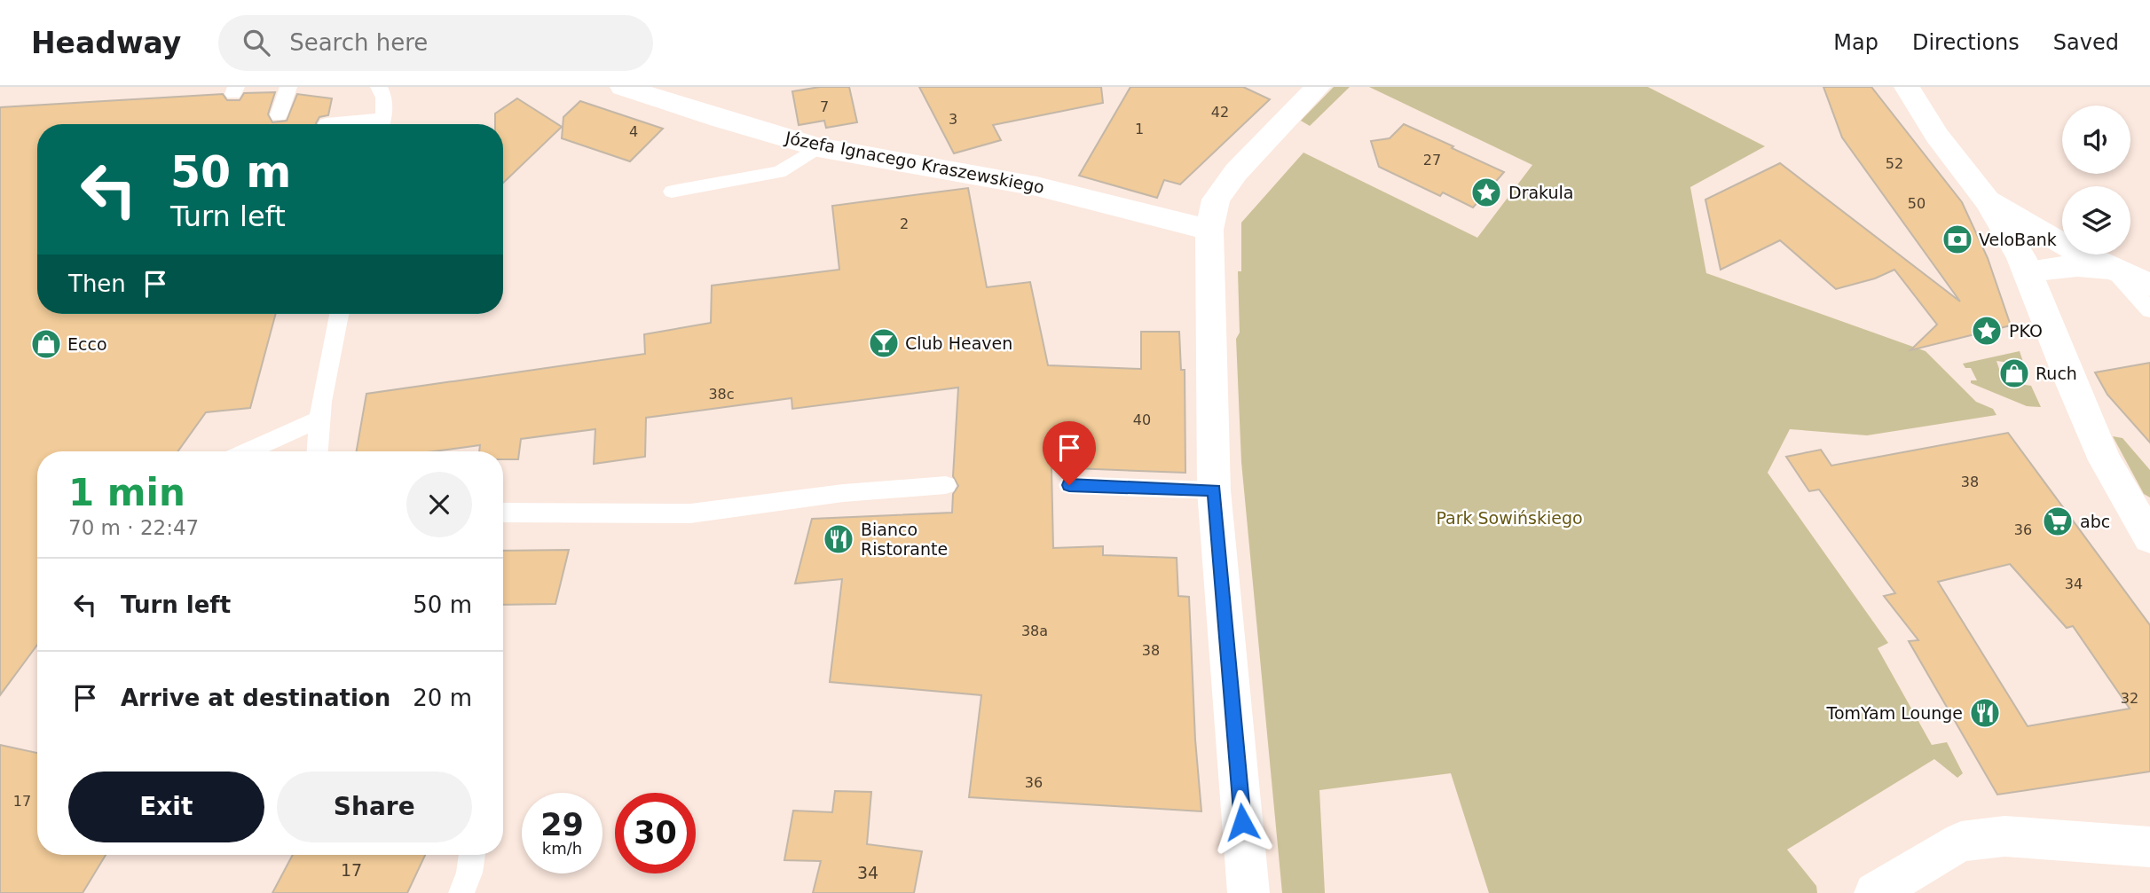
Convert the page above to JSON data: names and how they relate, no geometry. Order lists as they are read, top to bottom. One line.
{"streets":{"street":["Józefa Ignacego Kraszewskiego"]},"parks":["Park Sowińskiego"],"places":{"place":["Drakula","PKO"],"bank":["VeloBank"],"bar":["Club Heaven"],"shop":["Ecco","Ruch"],"supermarket":["abc"],"restaurant":["Bianco Ristorante","TomYam Lounge"]},"house_numbers":["7","42","3","1","4","27","52","50","2","38c","40","38","36","34","38a","38","32","36","17","17","34"],"page":{"header":"Headway","search":"Search here","nav":["Map","Directions","Saved"],"turn":["50 m","Turn left"],"then":"Then","heading":["1 min","70 m · 22:47"],"list":[{"name":"Turn left","value":"50 m"},{"name":"Arrive at destination","value":"20 m"}],"buttons":["Exit","Share"],"speed":"29 km/h","limit":"30"}}
